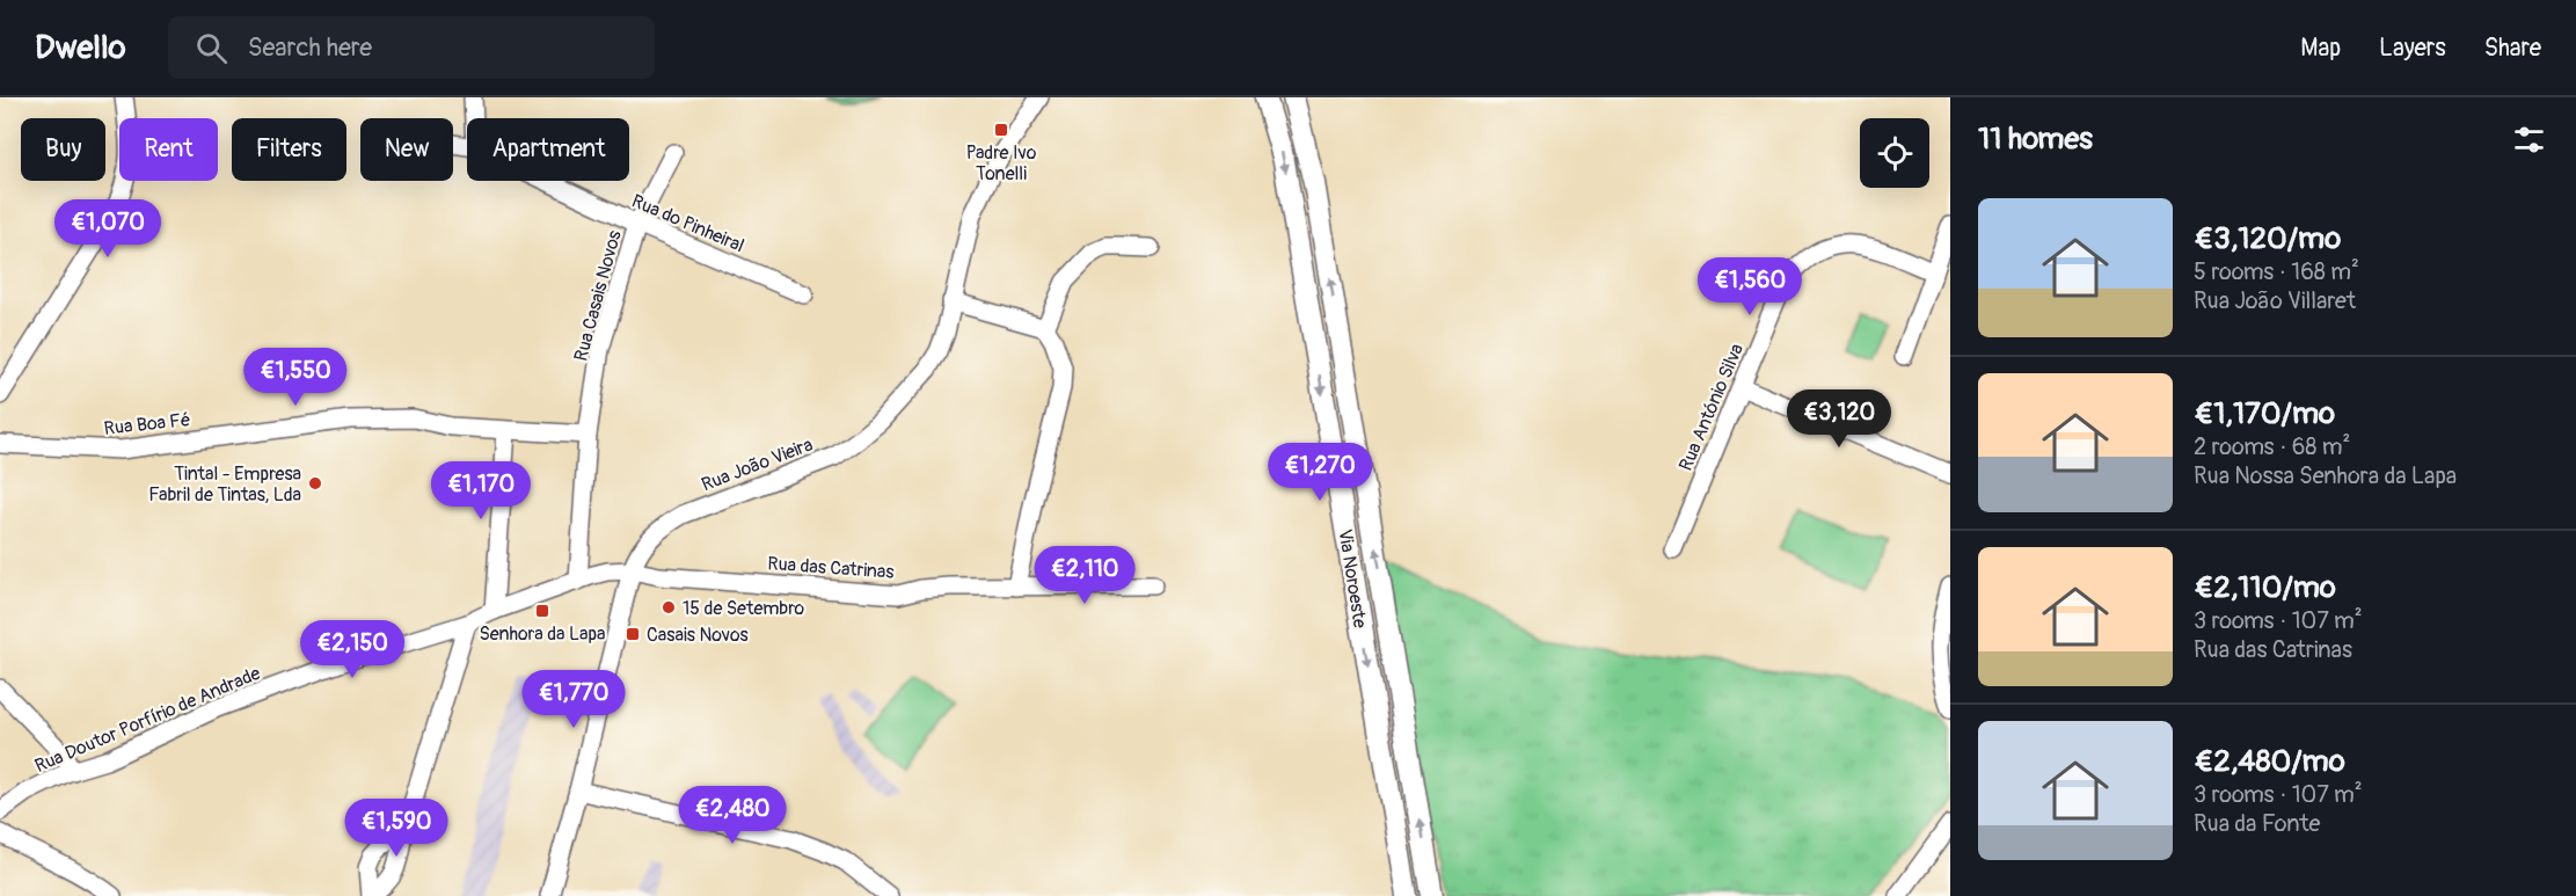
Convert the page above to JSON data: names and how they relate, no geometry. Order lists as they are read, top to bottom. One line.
{"streets":{"main road":["Via Noroeste"],"street":["Rua do Pinheiral","Rua Casais Novos","Rua António Silva","Rua Boa Fé","Rua João Vieira","Rua das Catrinas","Rua Doutor Porfírio de Andrade"]},"crossings":[["Rua do Pinheiral","Rua Casais Novos"],["Rua Casais Novos","Rua Boa Fé"],["Rua Casais Novos","Rua Doutor Porfírio de Andrade"],["Rua João Vieira","Rua das Catrinas"],["Rua João Vieira","Rua Doutor Porfírio de Andrade"],["Rua das Catrinas","Rua Doutor Porfírio de Andrade"]],"places":{"transit":["Padre Ivo Tonelli","Senhora da Lapa","Casais Novos"],"other":["Tintal - Empresa Fabril de Tintas, Lda","15 de Setembro"]},"page":{"header":"Dwello","search":"Search here","nav":["Map","Layers","Share"],"heading":"11 homes","chip":["Buy","Rent","Filters","New","Apartment"],"list":[{"name":"€3,120/mo","note":"5 rooms · 168 m² · Rua João Villaret"},{"name":"€1,170/mo","note":"2 rooms · 68 m² · Rua Nossa Senhora da Lapa"},{"name":"€2,110/mo","note":"3 rooms · 107 m² · Rua das Catrinas"},{"name":"€2,480/mo","note":"3 rooms · 107 m² · Rua da Fonte"}],"price":["€1,070","€1,560","€1,550","€3,120","€1,270","€1,170","€2,110","€2,150","€1,770","€2,480","€1,590"]}}
